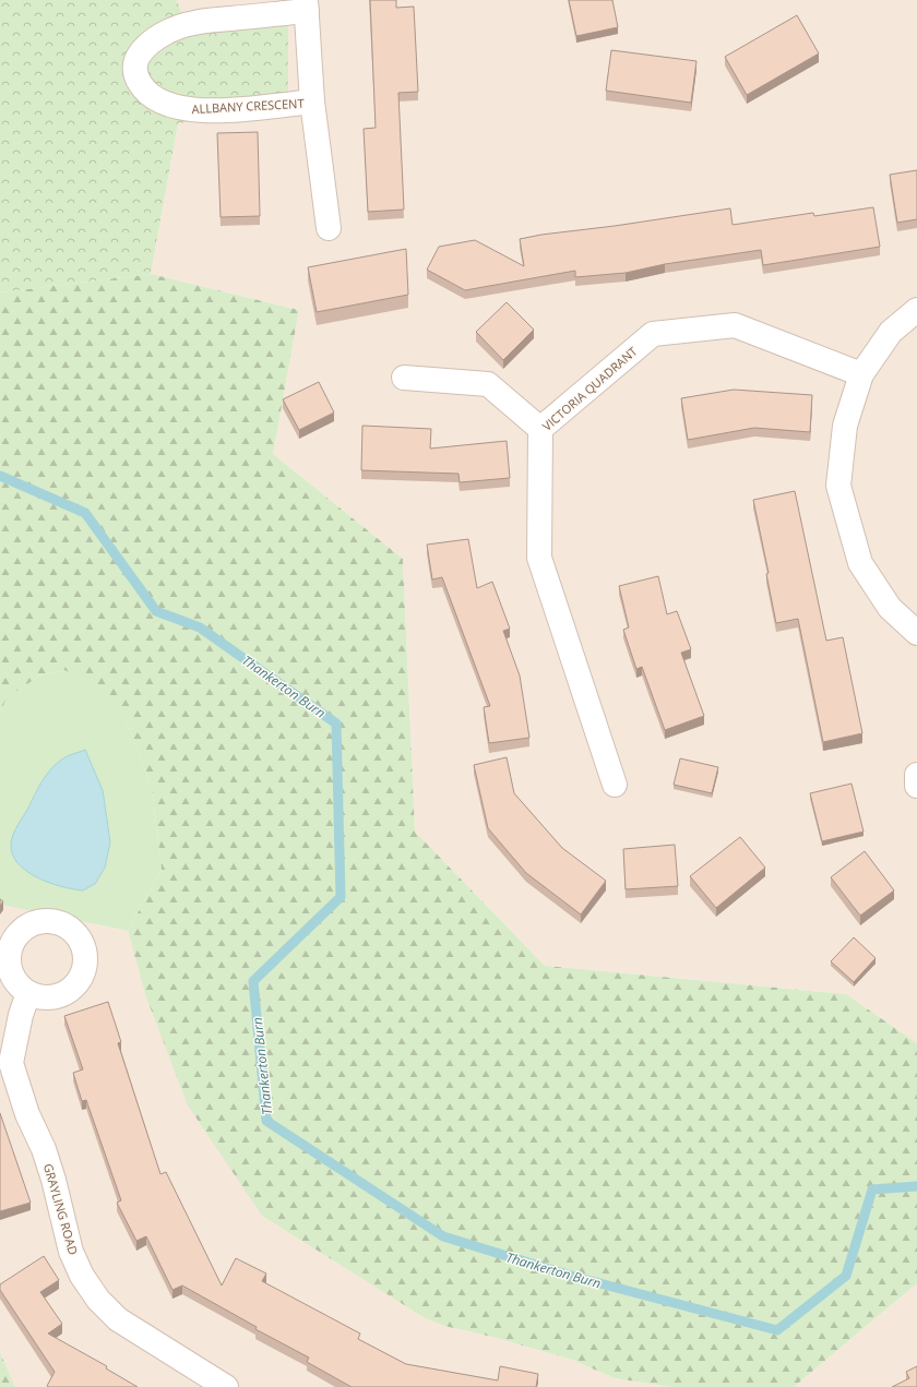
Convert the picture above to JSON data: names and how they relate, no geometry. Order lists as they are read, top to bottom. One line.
{"streets":{"street":["ALLBANY CRESCENT","VICTORIA QUADRANT","GRAYLING ROAD"]},"water":["Thankerton Burn"]}
